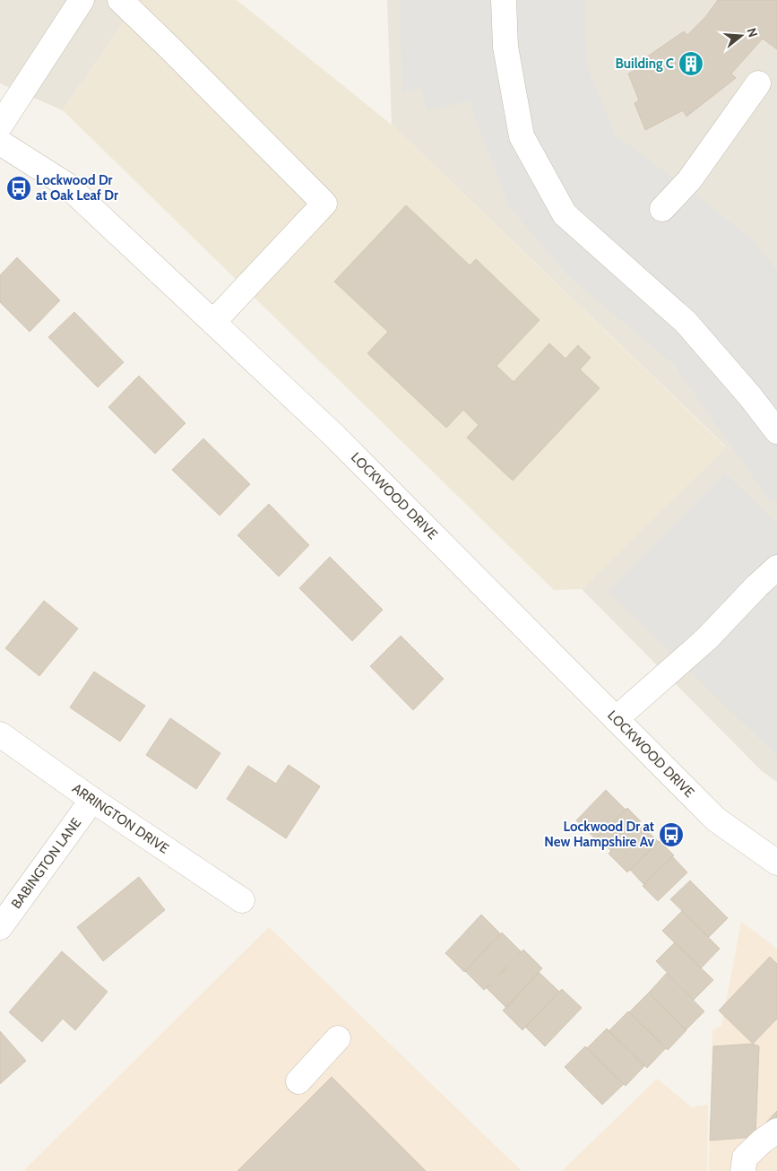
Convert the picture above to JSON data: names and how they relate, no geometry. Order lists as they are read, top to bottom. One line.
{"streets":{"street":["LOCKWOOD DRIVE","ARRINGTON DRIVE","BABINGTON LANE"]},"crossings":[["ARRINGTON DRIVE","BABINGTON LANE"]],"places":{"building":["Building C"],"bus stop":["Lockwood Dr at Oak Leaf Dr","Lockwood Dr at New Hampshire Av"]},"north":"right"}
